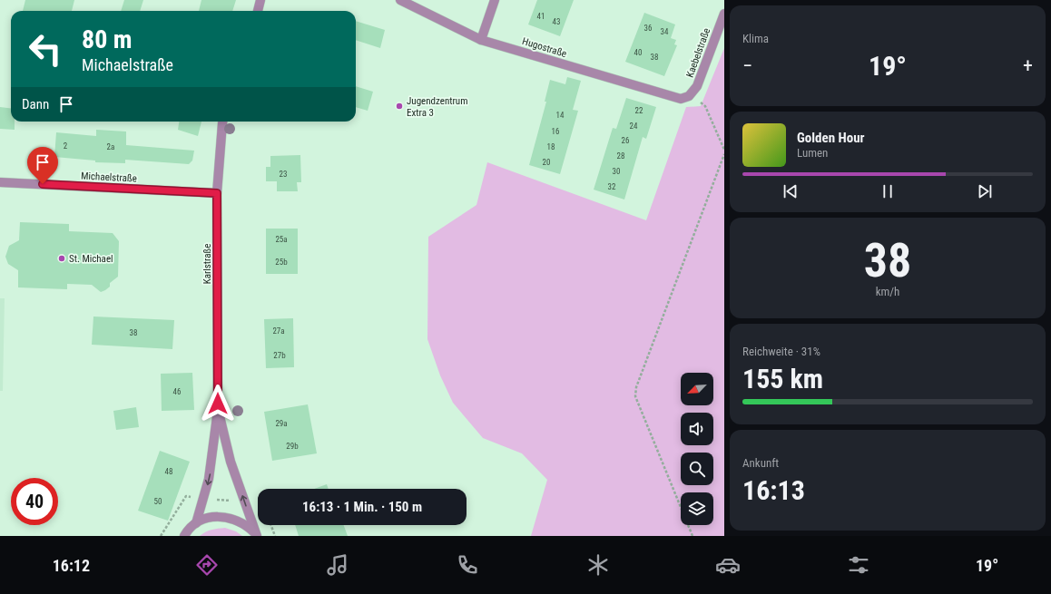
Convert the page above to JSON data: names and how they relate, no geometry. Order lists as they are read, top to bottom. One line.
{"streets":{"street":["Hugostraße","Kaebelstraße","Michaelstraße","Karlstraße"]},"crossings":[["Hugostraße","Kaebelstraße"],["Michaelstraße","Karlstraße"]],"places":["Jugendzentrum Extra 3","St. Michael"],"house_numbers":["41","43","36","34","40","38","22","14","24","16","26","2","2a","18","28","20","30","23","32","25a","25b","27a","38","27b","46","29a","29b","48","50"],"north":"bottom left","page":{"tile":["Klima",["38","km/h"],["Reichweite · 31%","155 km"],["Ankunft","16:13"]],"turn":["80 m","Michaelstraße"],"heat":["−","19°","+"],"then":"Dann","song":["Golden Hour","Lumen"],"limit":"40","trip":"16:13 · 1 Min. · 150 m","tabs":["16:12","19°"]}}
